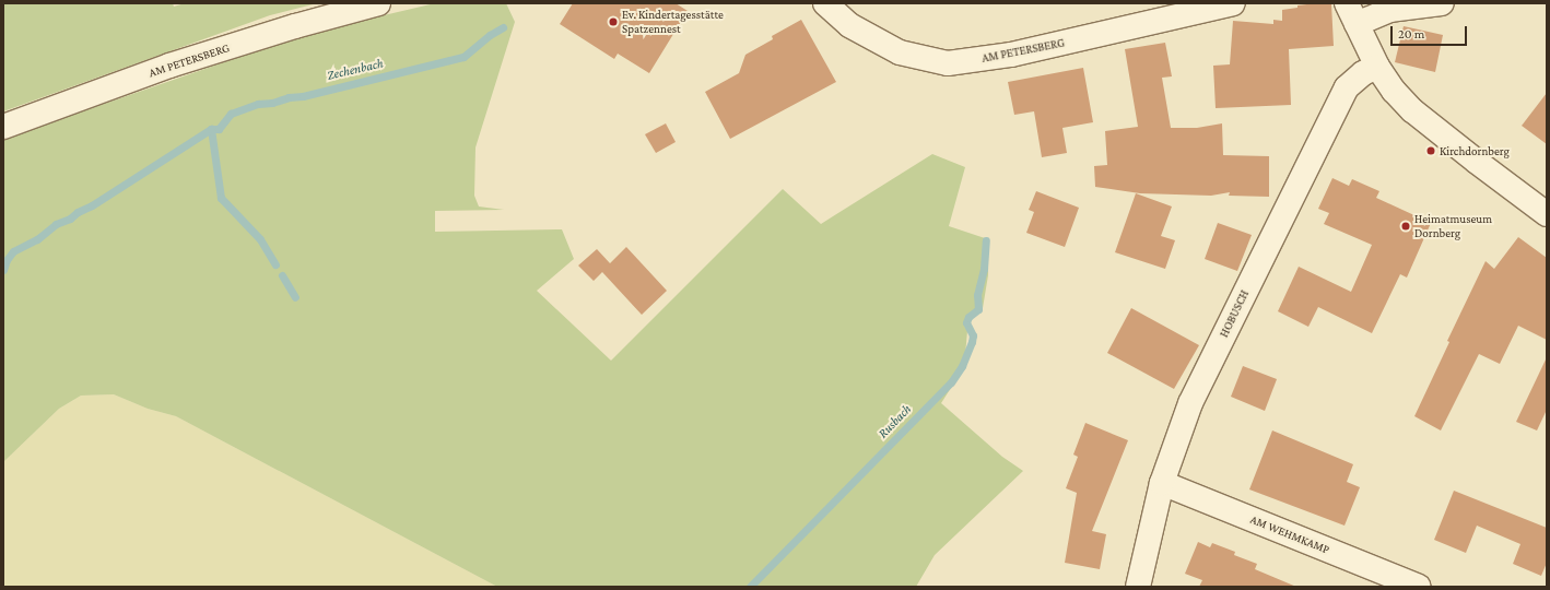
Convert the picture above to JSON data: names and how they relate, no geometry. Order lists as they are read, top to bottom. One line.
{"streets":{"street":["AM PETERSBERG","HOBUSCH","AM WEHMKAMP"]},"crossings":[["HOBUSCH","AM WEHMKAMP"]],"water":["Zechenbach","Rusbach"],"places":["Ev. Kindertagesstätte Spatzennest","Kirchdornberg","Heimatmuseum Dornberg"],"scale_bar":"20 m"}
